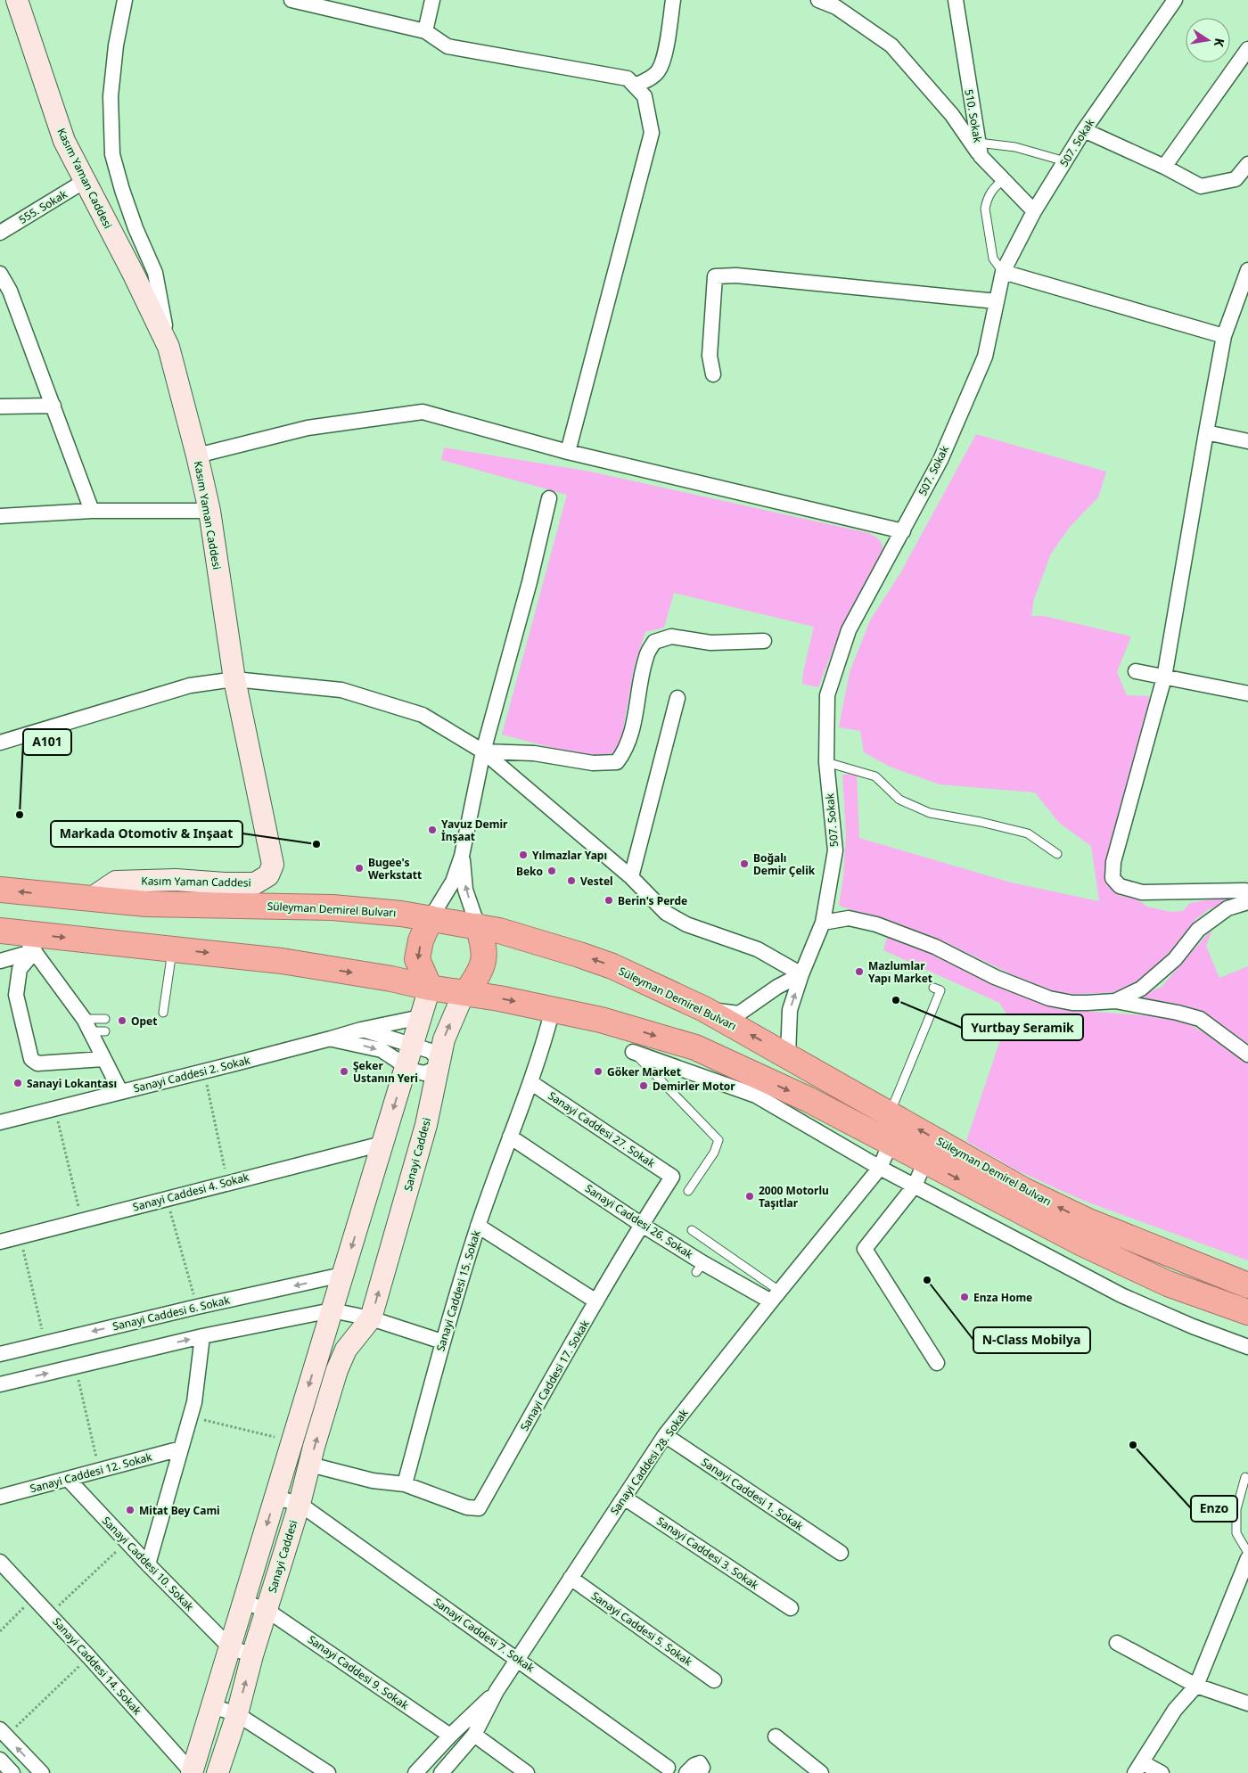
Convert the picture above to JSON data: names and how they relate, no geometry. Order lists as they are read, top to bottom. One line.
{"streets":{"highway":["Süleyman Demirel Bulvarı"],"street":["510. Sokak","507. Sokak","Kasım Yaman Caddesi","555. Sokak","Sanayi Caddesi 2. Sokak","Sanayi Caddesi 27. Sokak","Sanayi Caddesi","Sanayi Caddesi 4. Sokak","Sanayi Caddesi 26. Sokak","Sanayi Caddesi 15. Sokak","Sanayi Caddesi 6. Sokak","Sanayi Caddesi 17. Sokak","Sanayi Caddesi 28. Sokak","Sanayi Caddesi 12. Sokak","Sanayi Caddesi 1. Sokak","Sanayi Caddesi 3. Sokak","Sanayi Caddesi 10. Sokak","Sanayi Caddesi 5. Sokak","Sanayi Caddesi 7. Sokak","Sanayi Caddesi 14. Sokak","Sanayi Caddesi 9. Sokak"]},"crossings":[["510. Sokak","507. Sokak"],["507. Sokak","Süleyman Demirel Bulvarı"],["Kasım Yaman Caddesi","555. Sokak"],["Kasım Yaman Caddesi","Süleyman Demirel Bulvarı"],["Süleyman Demirel Bulvarı","Sanayi Caddesi"],["Süleyman Demirel Bulvarı","Sanayi Caddesi 15. Sokak"],["Süleyman Demirel Bulvarı","Sanayi Caddesi 28. Sokak"],["Sanayi Caddesi 27. Sokak","Sanayi Caddesi 15. Sokak"],["Sanayi Caddesi 27. Sokak","Sanayi Caddesi 17. Sokak"],["Sanayi Caddesi","Sanayi Caddesi 7. Sokak"],["Sanayi Caddesi","Sanayi Caddesi 9. Sokak"],["Sanayi Caddesi 26. Sokak","Sanayi Caddesi 15. Sokak"],["Sanayi Caddesi 26. Sokak","Sanayi Caddesi 17. Sokak"],["Sanayi Caddesi 26. Sokak","Sanayi Caddesi 28. Sokak"],["Sanayi Caddesi 15. Sokak","Sanayi Caddesi 17. Sokak"],["Sanayi Caddesi 28. Sokak","Sanayi Caddesi 1. Sokak"],["Sanayi Caddesi 28. Sokak","Sanayi Caddesi 3. Sokak"],["Sanayi Caddesi 28. Sokak","Sanayi Caddesi 5. Sokak"],["Sanayi Caddesi 28. Sokak","Sanayi Caddesi 7. Sokak"],["Sanayi Caddesi 12. Sokak","Sanayi Caddesi 10. Sokak"]],"places":["A101","Yavuz Demir İnşaat","Markada Otomotiv & Inşaat","Yılmazlar Yapı","Boğalı Demir Çelik","Bugee's Werkstatt","Beko","Vestel","Berin's Perde","Mazlumlar Yapı Market","Yurtbay Seramik","Opet","Şeker Ustanın Yeri","Göker Market","Sanayi Lokantası","Demirler Motor","2000 Motorlu Taşıtlar","N-Class Mobilya","Enza Home","Enzo","Mitat Bey Cami"],"north":"right"}
